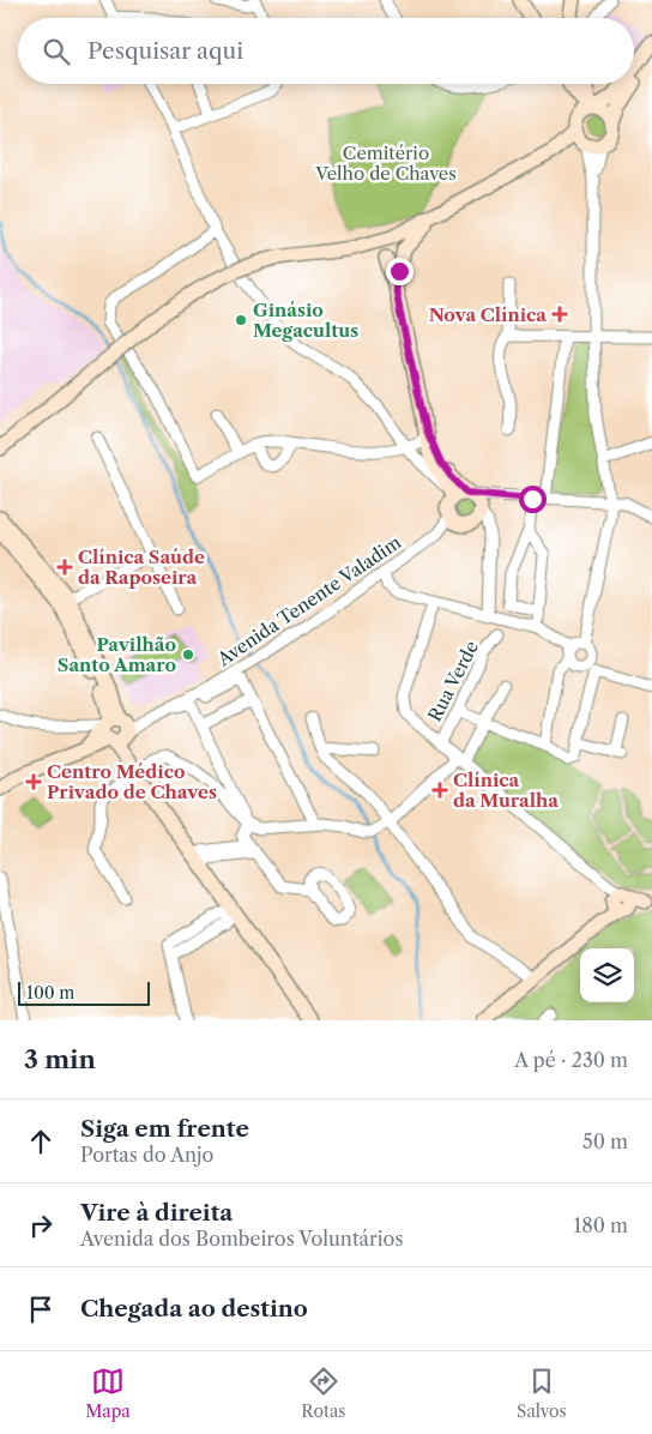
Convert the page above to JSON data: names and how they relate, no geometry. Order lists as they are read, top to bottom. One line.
{"streets":{"street":["Avenida Tenente Valadim","Rua Verde"]},"parks":["Cemitério Velho de Chaves"],"places":{"health":["Nova Clínica","Clínica Saúde da Raposeira","Centro Médico Privado de Chaves","Clínica da Muralha"],"other":["Ginásio Megacultus","Pavilhão Santo Amaro"]},"scale_bar":"100 m","page":{"search":"Pesquisar aqui","scale":"100 m","heading":["3 min","A pé · 230 m"],"list":[["Siga em frente","Portas do Anjo","50 m"],["Vire à direita","Avenida dos Bombeiros Voluntários","180 m"],"Chegada ao destino"],"nav":["Mapa","Rotas","Salvos"]}}
